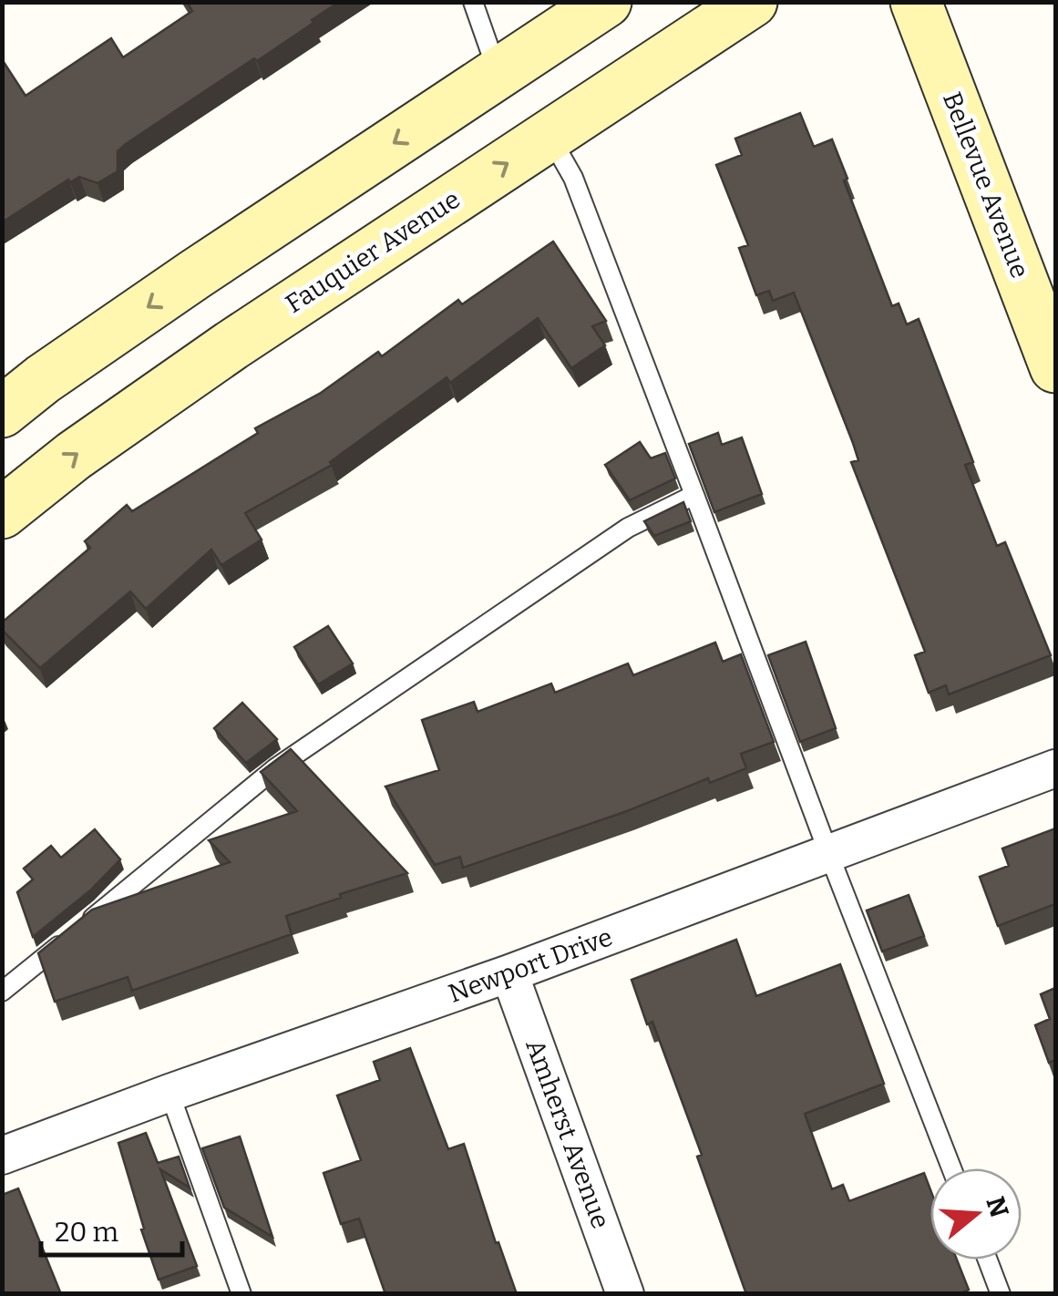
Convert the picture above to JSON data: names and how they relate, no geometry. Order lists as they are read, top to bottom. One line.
{"streets":{"street":["Bellevue Avenue","Fauquier Avenue","Newport Drive","Amherst Avenue"]},"crossings":[["Newport Drive","Amherst Avenue"]],"scale_bar":"20 m","north":"right"}
